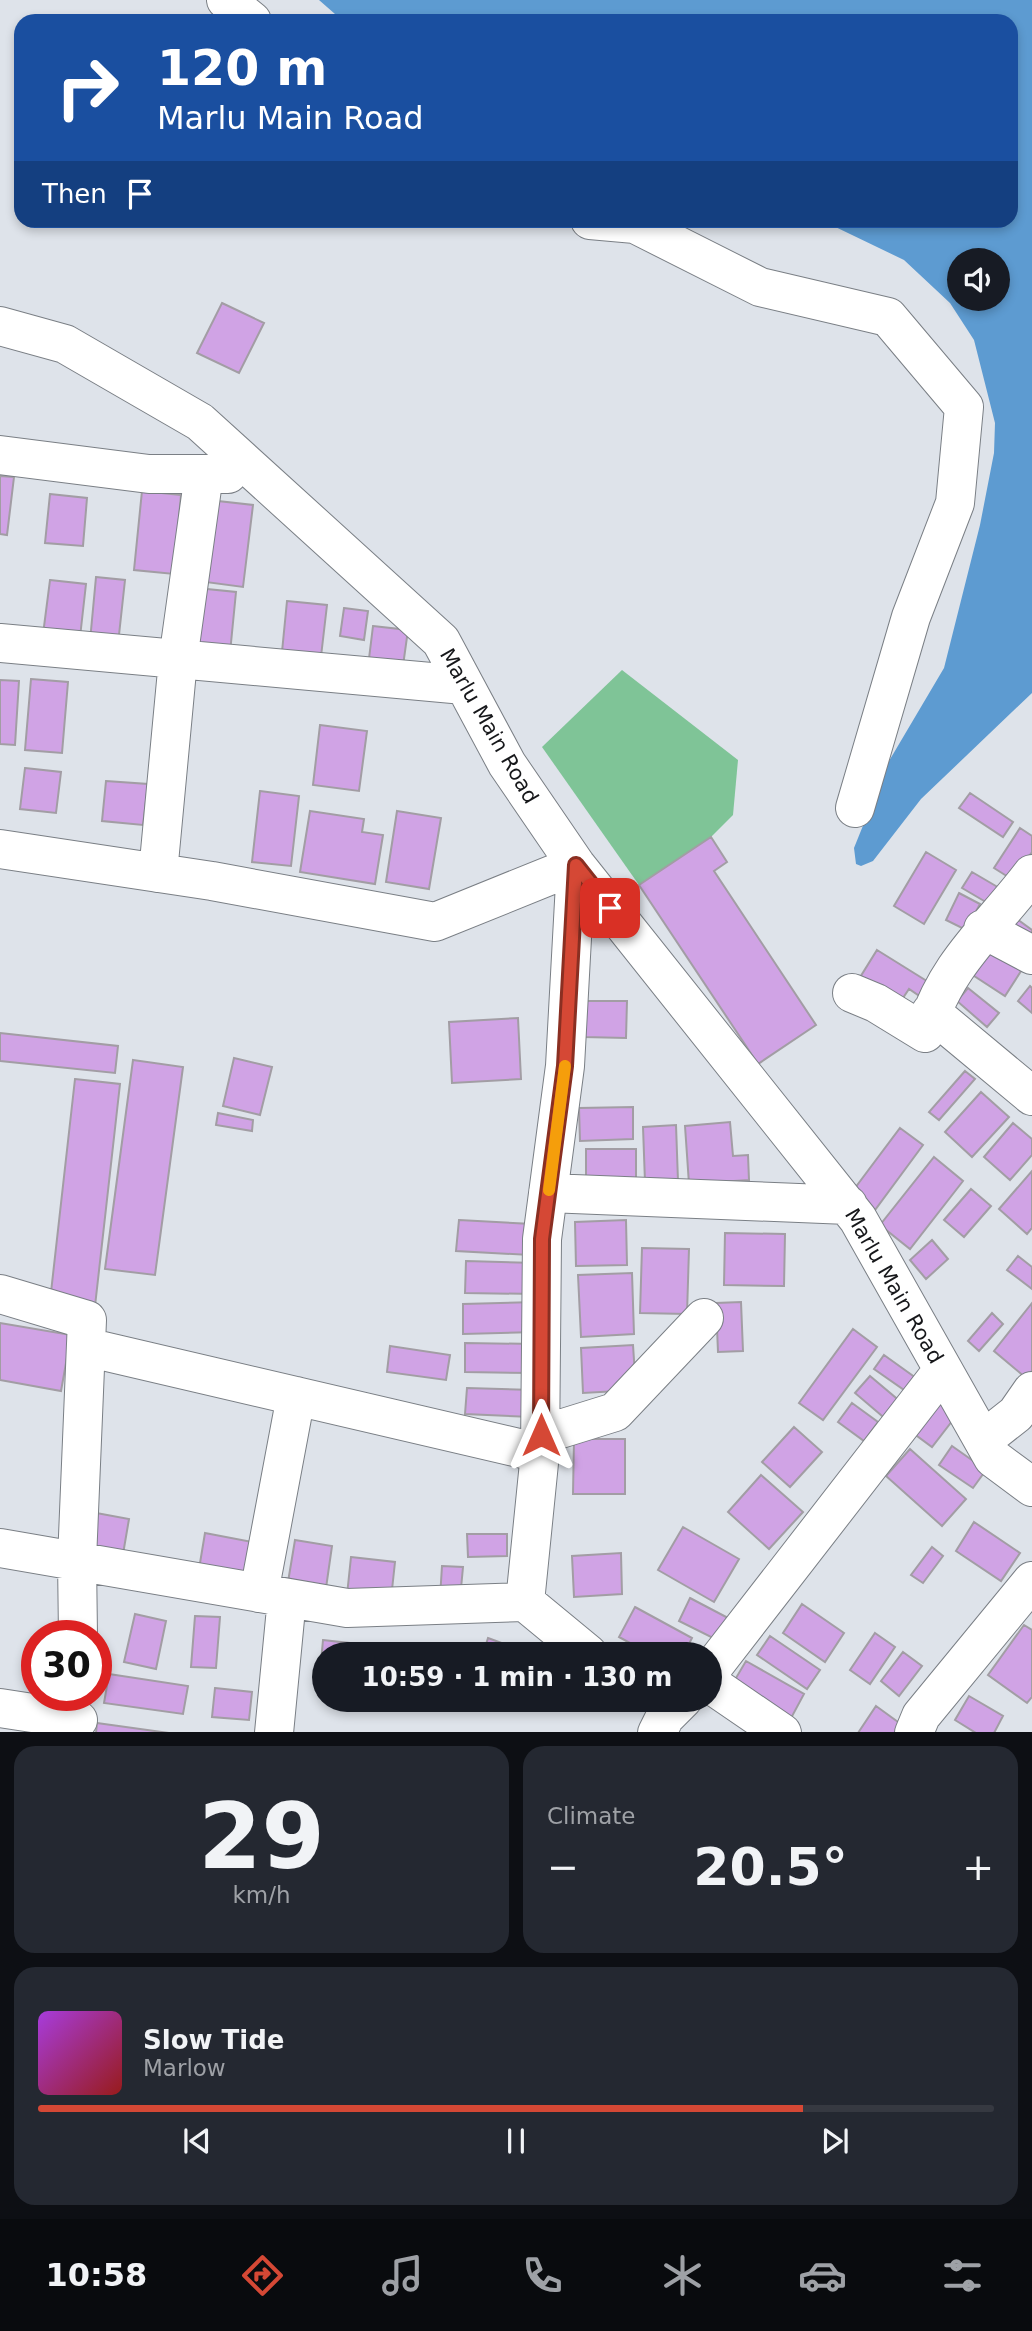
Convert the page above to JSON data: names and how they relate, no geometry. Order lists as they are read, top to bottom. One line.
{"streets":{"street":["Marlu Main Road"]},"page":{"turn":["120 m","Marlu Main Road"],"then":"Then","limit":"30","trip":"10:59 · 1 min · 130 m","tile":[["29","km/h"],"Climate"],"heat":["−","20.5°","+"],"song":["Slow Tide","Marlow"],"tabs":"10:58"}}
